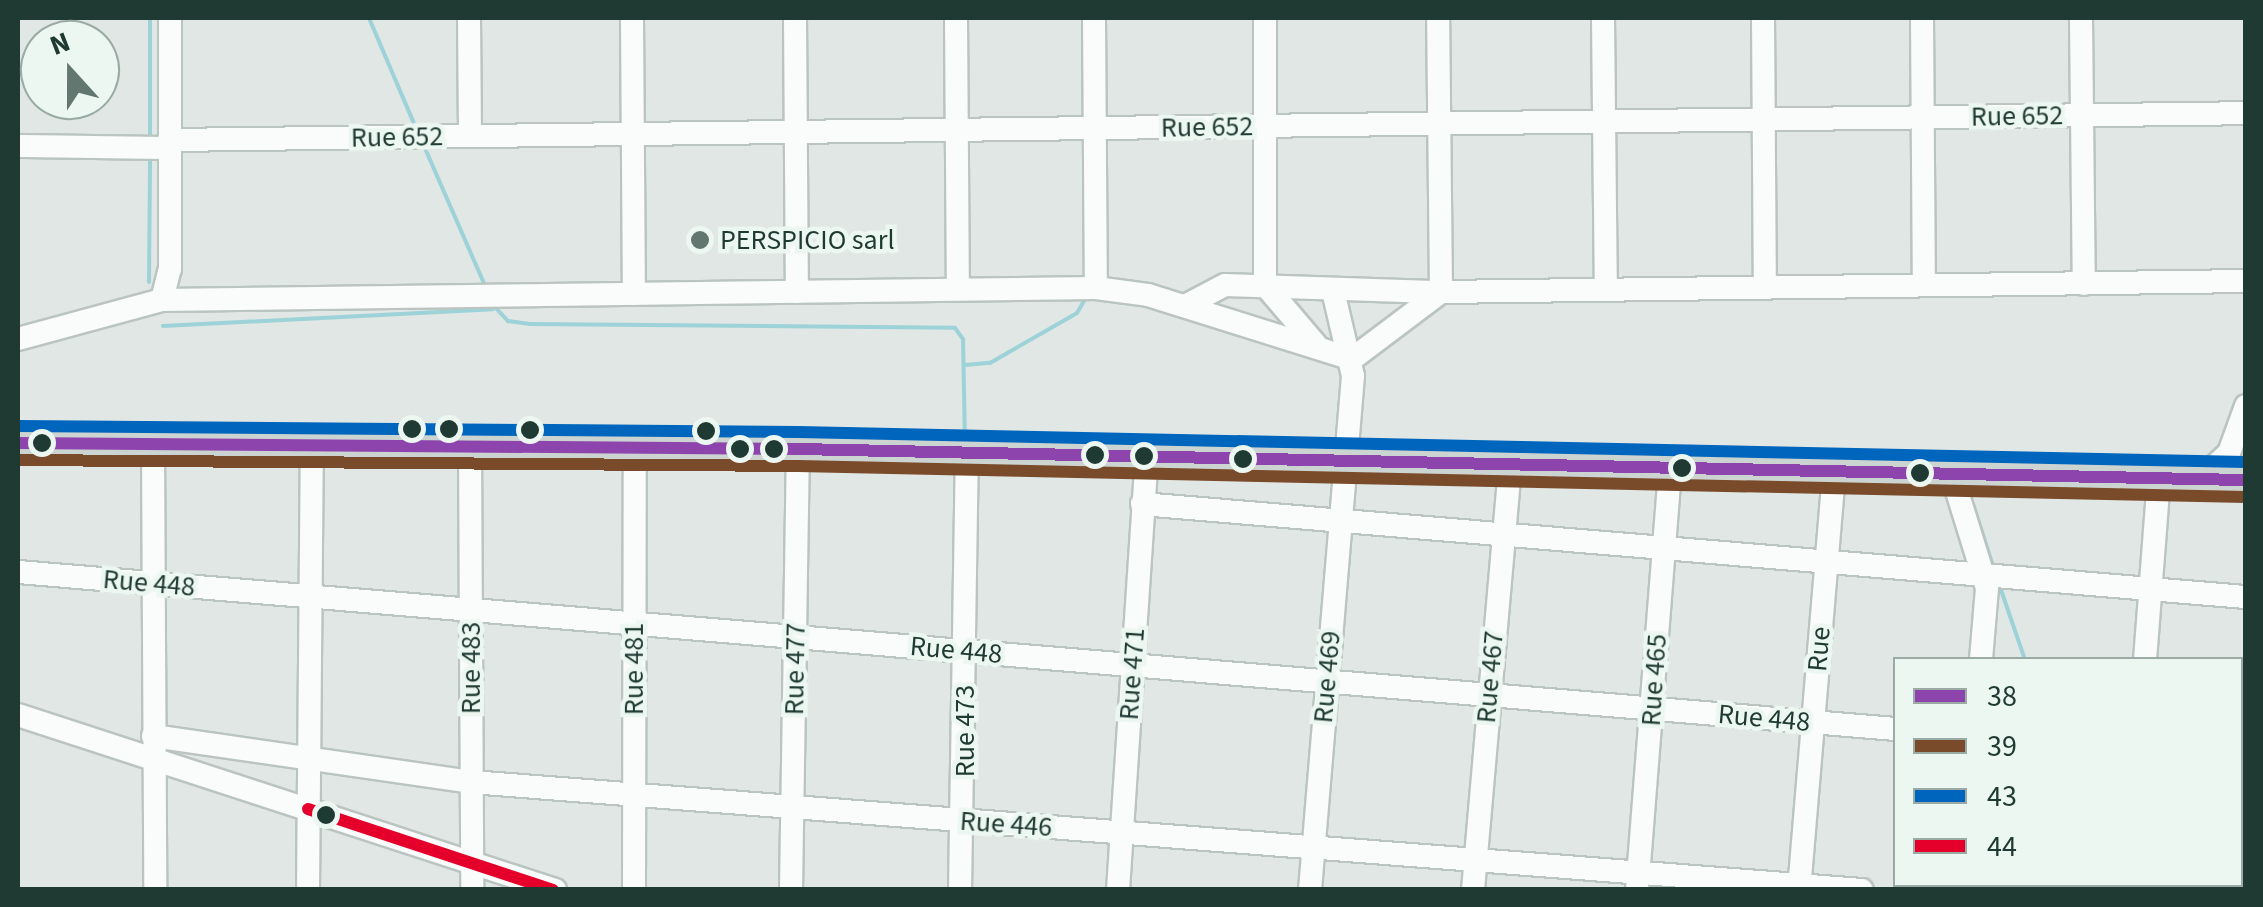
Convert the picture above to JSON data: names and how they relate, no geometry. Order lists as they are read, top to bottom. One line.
{"streets":{"street":["Rue 652","Rue 448","Rue","Rue 483","Rue 481","Rue 477","Rue 471","Rue 469","Rue 467","Rue 465","Rue 473","Rue 446"]},"crossings":[["Rue 448","Rue"],["Rue 448","Rue 483"],["Rue 448","Rue 481"],["Rue 448","Rue 477"],["Rue 448","Rue 471"],["Rue 448","Rue 469"],["Rue 448","Rue 467"],["Rue 448","Rue 465"],["Rue 448","Rue 473"],["Rue","Rue 446"],["Rue 483","Rue 446"],["Rue 481","Rue 446"],["Rue 477","Rue 446"],["Rue 471","Rue 446"],["Rue 469","Rue 446"],["Rue 467","Rue 446"],["Rue 465","Rue 446"],["Rue 473","Rue 446"]],"places":["PERSPICIO sarl"],"lines":["transit line 43","transit line 38","transit line 39","transit line 44"],"legend":["38","39","43","44"],"north":"top"}
